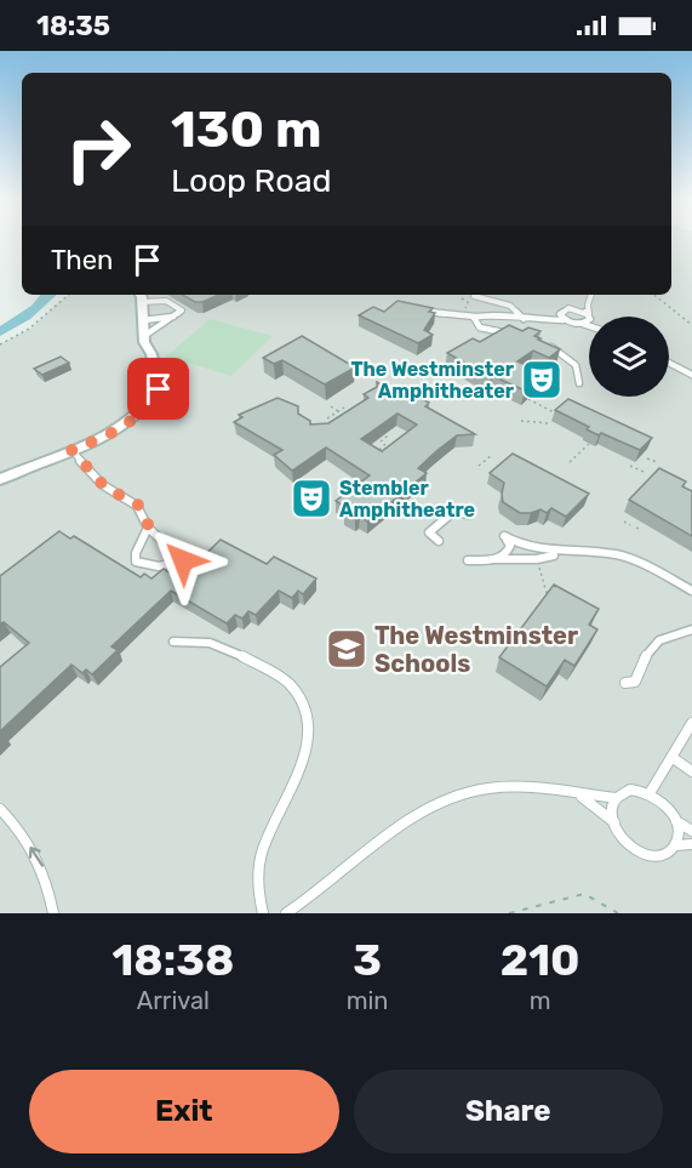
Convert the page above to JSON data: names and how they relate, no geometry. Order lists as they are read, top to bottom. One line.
{"places":{"theatre":["The Westminster Amphitheater","Stembler Amphitheatre"],"school or university":["The Westminster Schools"]},"page":{"status":"18:35","turn":["130 m","Loop Road"],"then":"Then","eta":["18:38","Arrival","3","min","210","m"],"buttons":["Exit","Share"]}}
